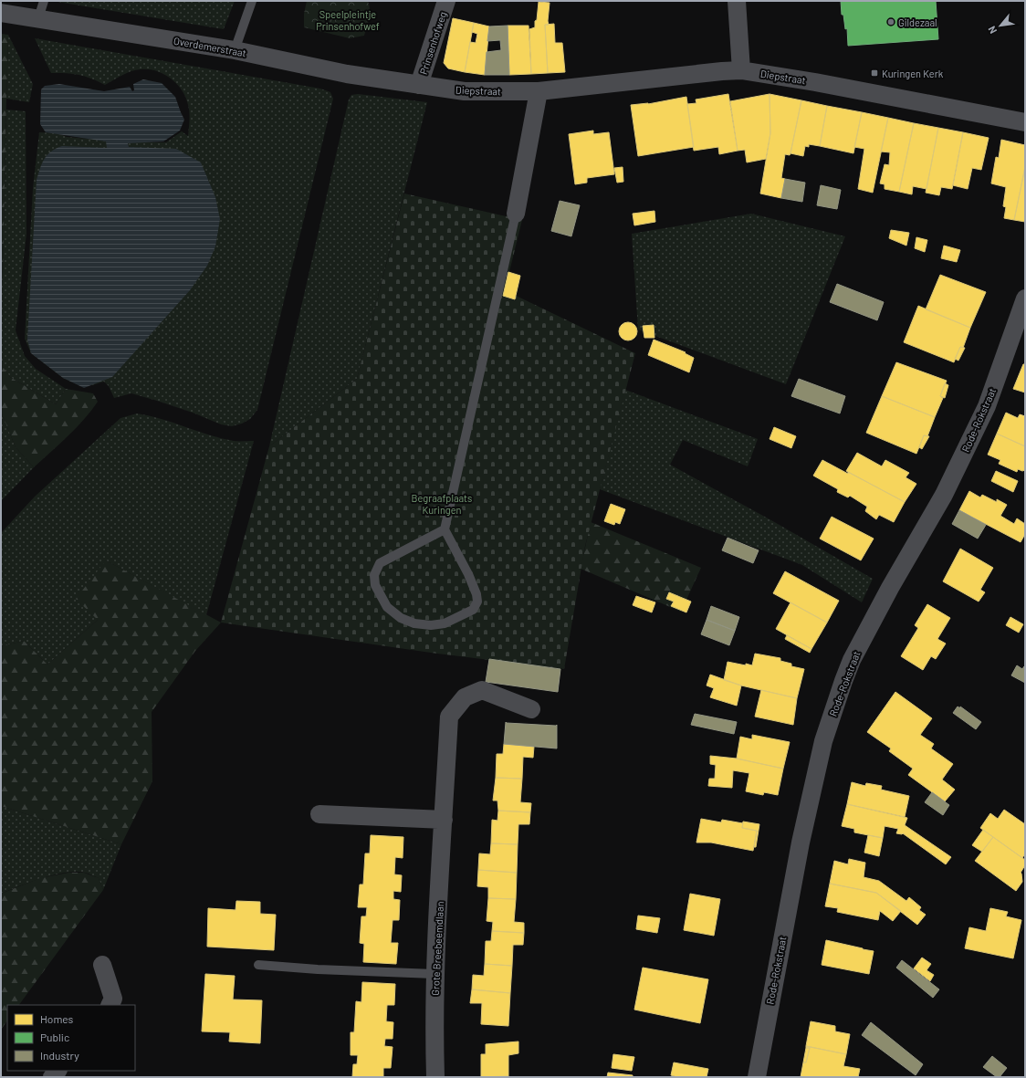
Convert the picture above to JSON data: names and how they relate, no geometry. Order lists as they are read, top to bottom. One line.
{"streets":{"street":["Prinsenhofweg","Overdemerstraat","Diepstraat","Rode-Rokstraat","Grote Breebeemdlaan"]},"crossings":[["Prinsenhofweg","Overdemerstraat"],["Prinsenhofweg","Diepstraat"],["Overdemerstraat","Diepstraat"]],"parks":["Speelpleintje Prinsenhofwef","Begraafplaats Kuringen"],"places":{"other":["Gildezaal"],"transit":["Kuringen Kerk"]},"legend":["Homes","Public","Industry"],"north":"bottom left"}
